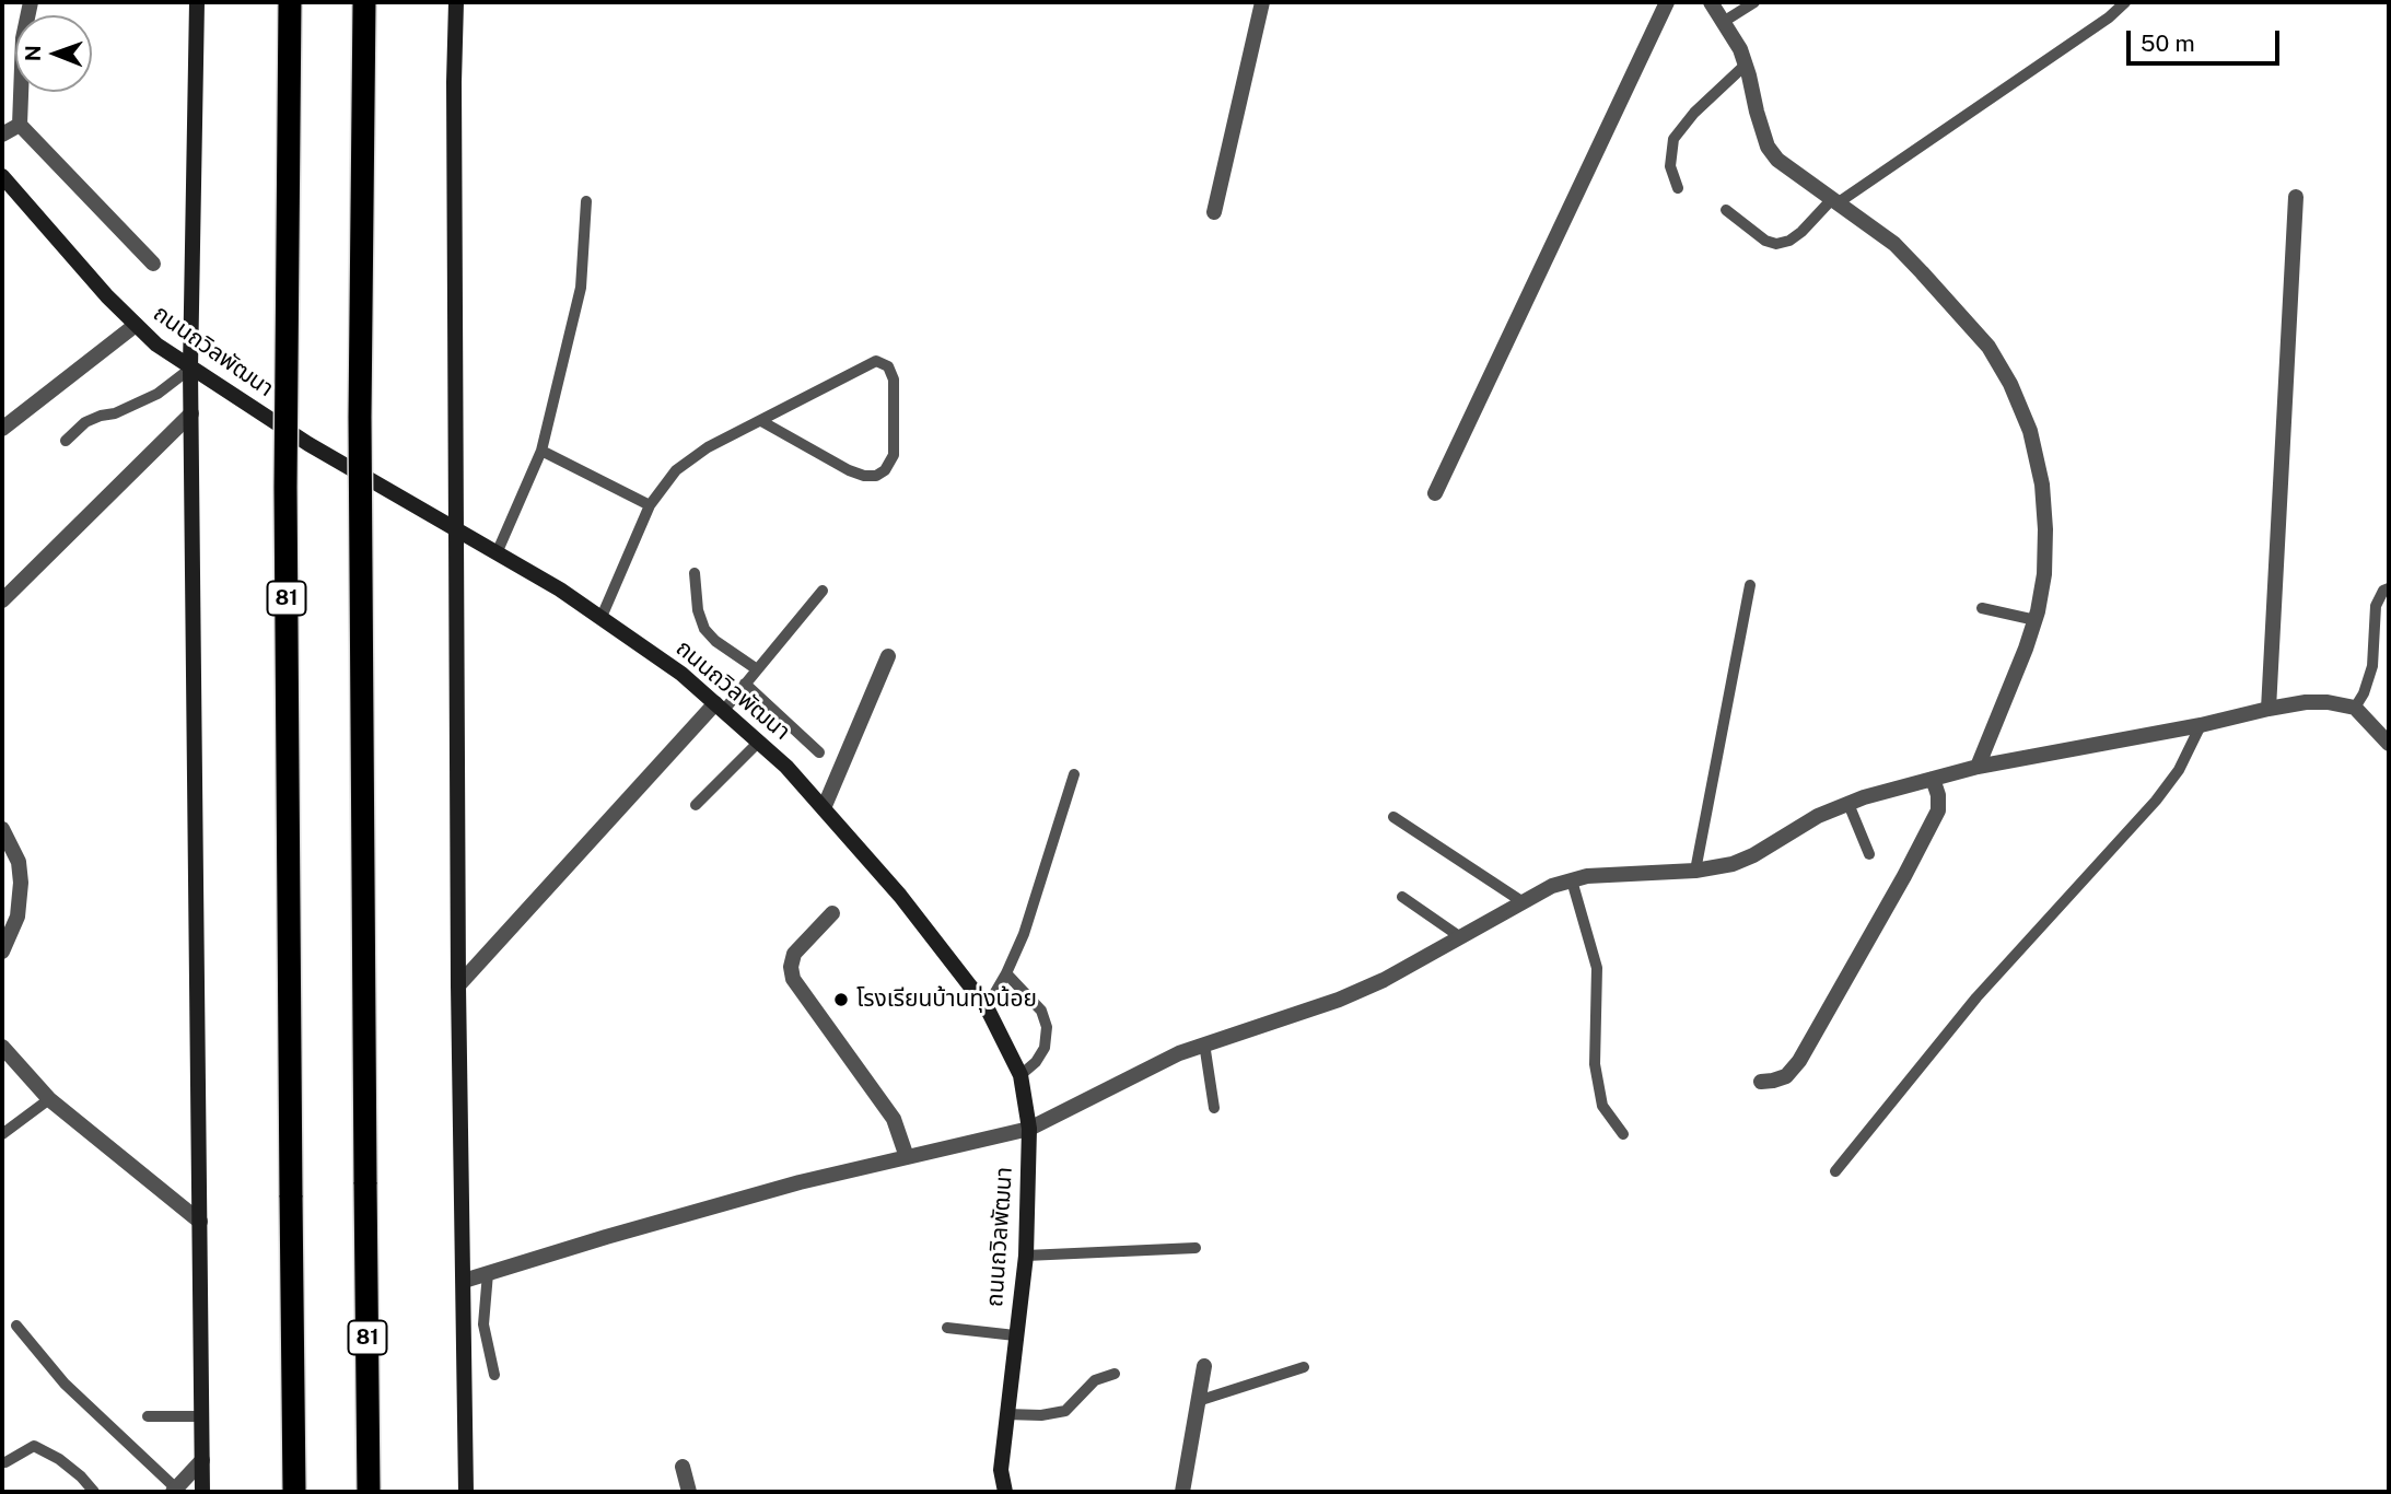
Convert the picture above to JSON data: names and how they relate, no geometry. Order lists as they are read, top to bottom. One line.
{"streets":{"highway":["81"],"main road":["ถนนถวิลพัฒนา"]},"places":["โรงเรียนบ้านทุ่งน้อย"],"scale_bar":"50 m","north":"left"}
